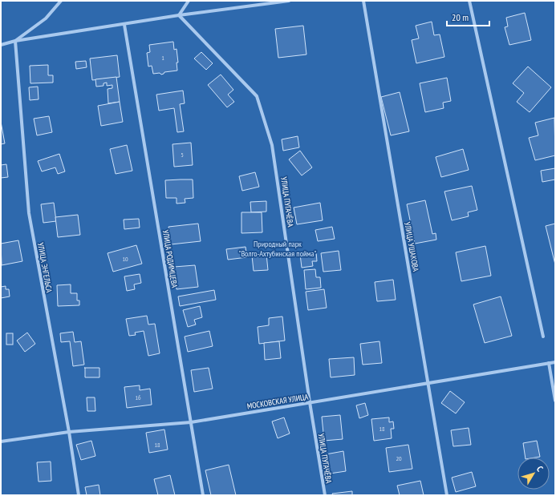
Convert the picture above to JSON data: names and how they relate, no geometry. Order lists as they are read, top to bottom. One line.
{"streets":{"street":["УЛИЦА ПУГАЧЁВА","УЛИЦА УШАКОВА","УЛИЦА РОДИМЦЕВА","УЛИЦА ЭНГЕЛЬСА","МОСКОВСКАЯ УЛИЦА"]},"crossings":[["УЛИЦА ПУГАЧЁВА","МОСКОВСКАЯ УЛИЦА"],["УЛИЦА УШАКОВА","МОСКОВСКАЯ УЛИЦА"],["УЛИЦА РОДИМЦЕВА","МОСКОВСКАЯ УЛИЦА"],["УЛИЦА ЭНГЕЛЬСА","МОСКОВСКАЯ УЛИЦА"]],"parks":["Природный парк \"Волго-Ахтубинская пойма\""],"house_numbers":["1","5","10","16","18","18","20"],"scale_bar":"20 m","north":"top right"}
